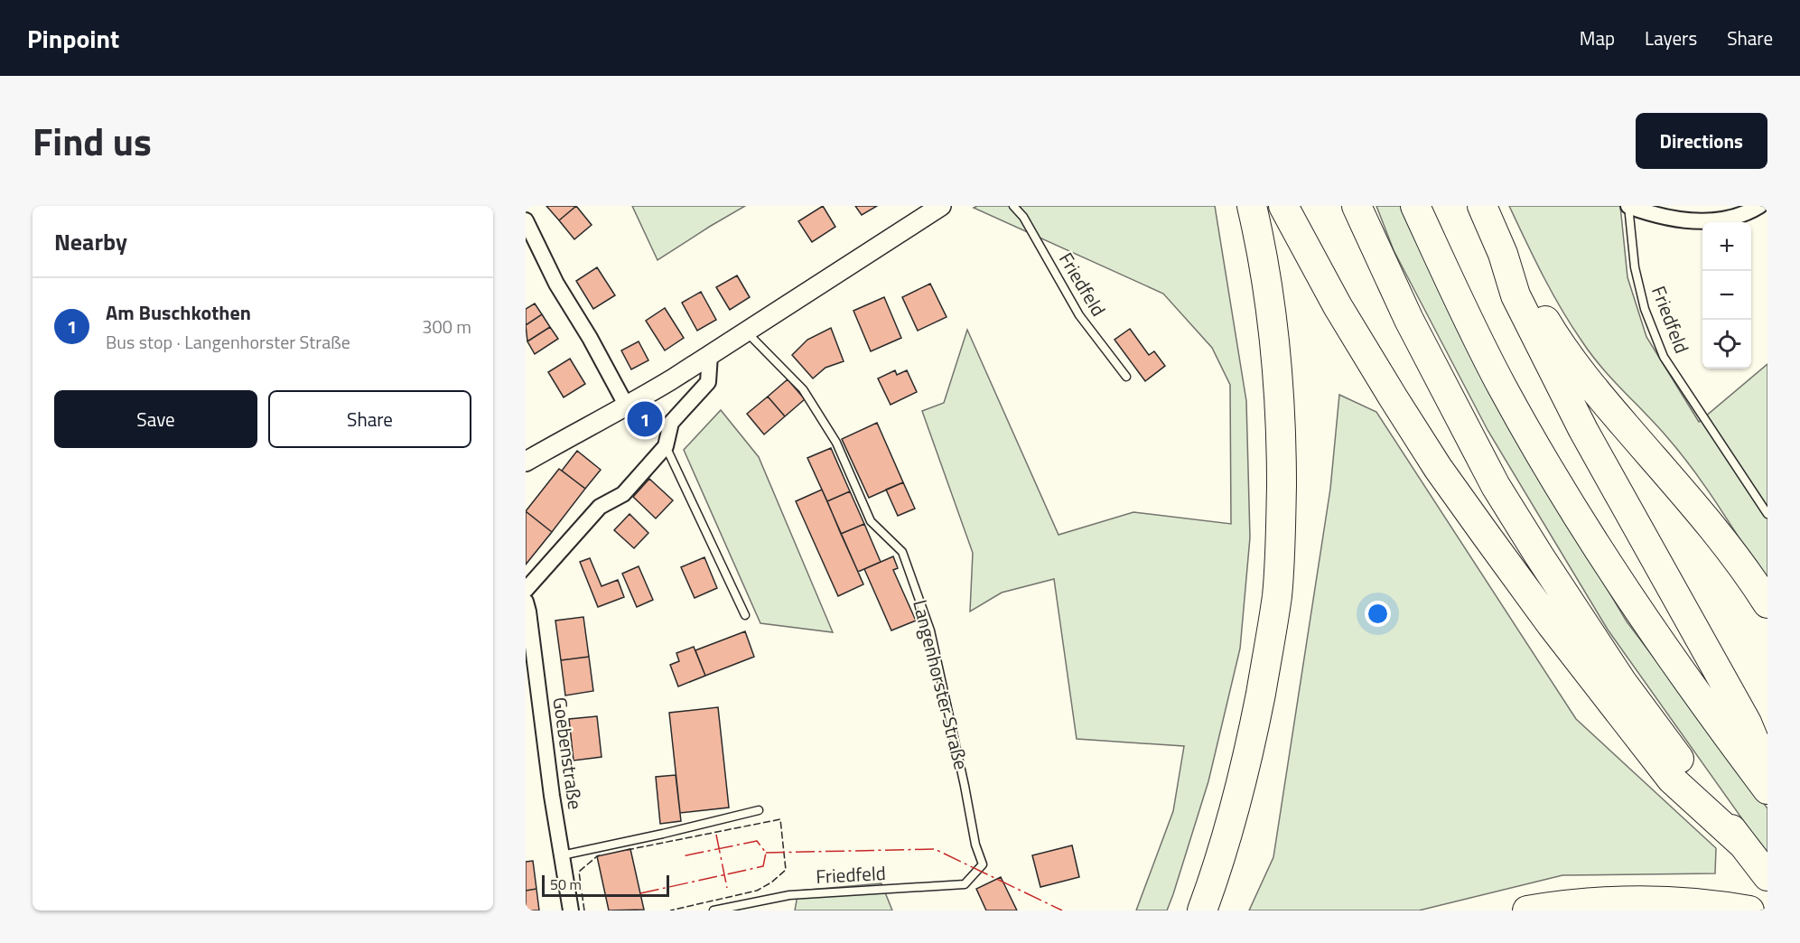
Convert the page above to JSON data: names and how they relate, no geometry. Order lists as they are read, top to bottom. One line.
{"streets":{"street":["Goebenstraße"],"lane":["Friedfeld","Langenhorster Straße"]},"crossings":[["Friedfeld","Langenhorster Straße"]],"scale_bar":"50 m","page":{"header":"Pinpoint","nav":["Map","Layers","Share"],"title":"Find us","buttons":["Directions",["Save","Share"]],"heading":"Nearby","map_buttons":["+","−"],"list":[{"mark":"1","name":"Am Buschkothen","note":"Bus stop · Langenhorster Straße","value":"300 m"}],"pins":"1","scale":"50 m"}}
